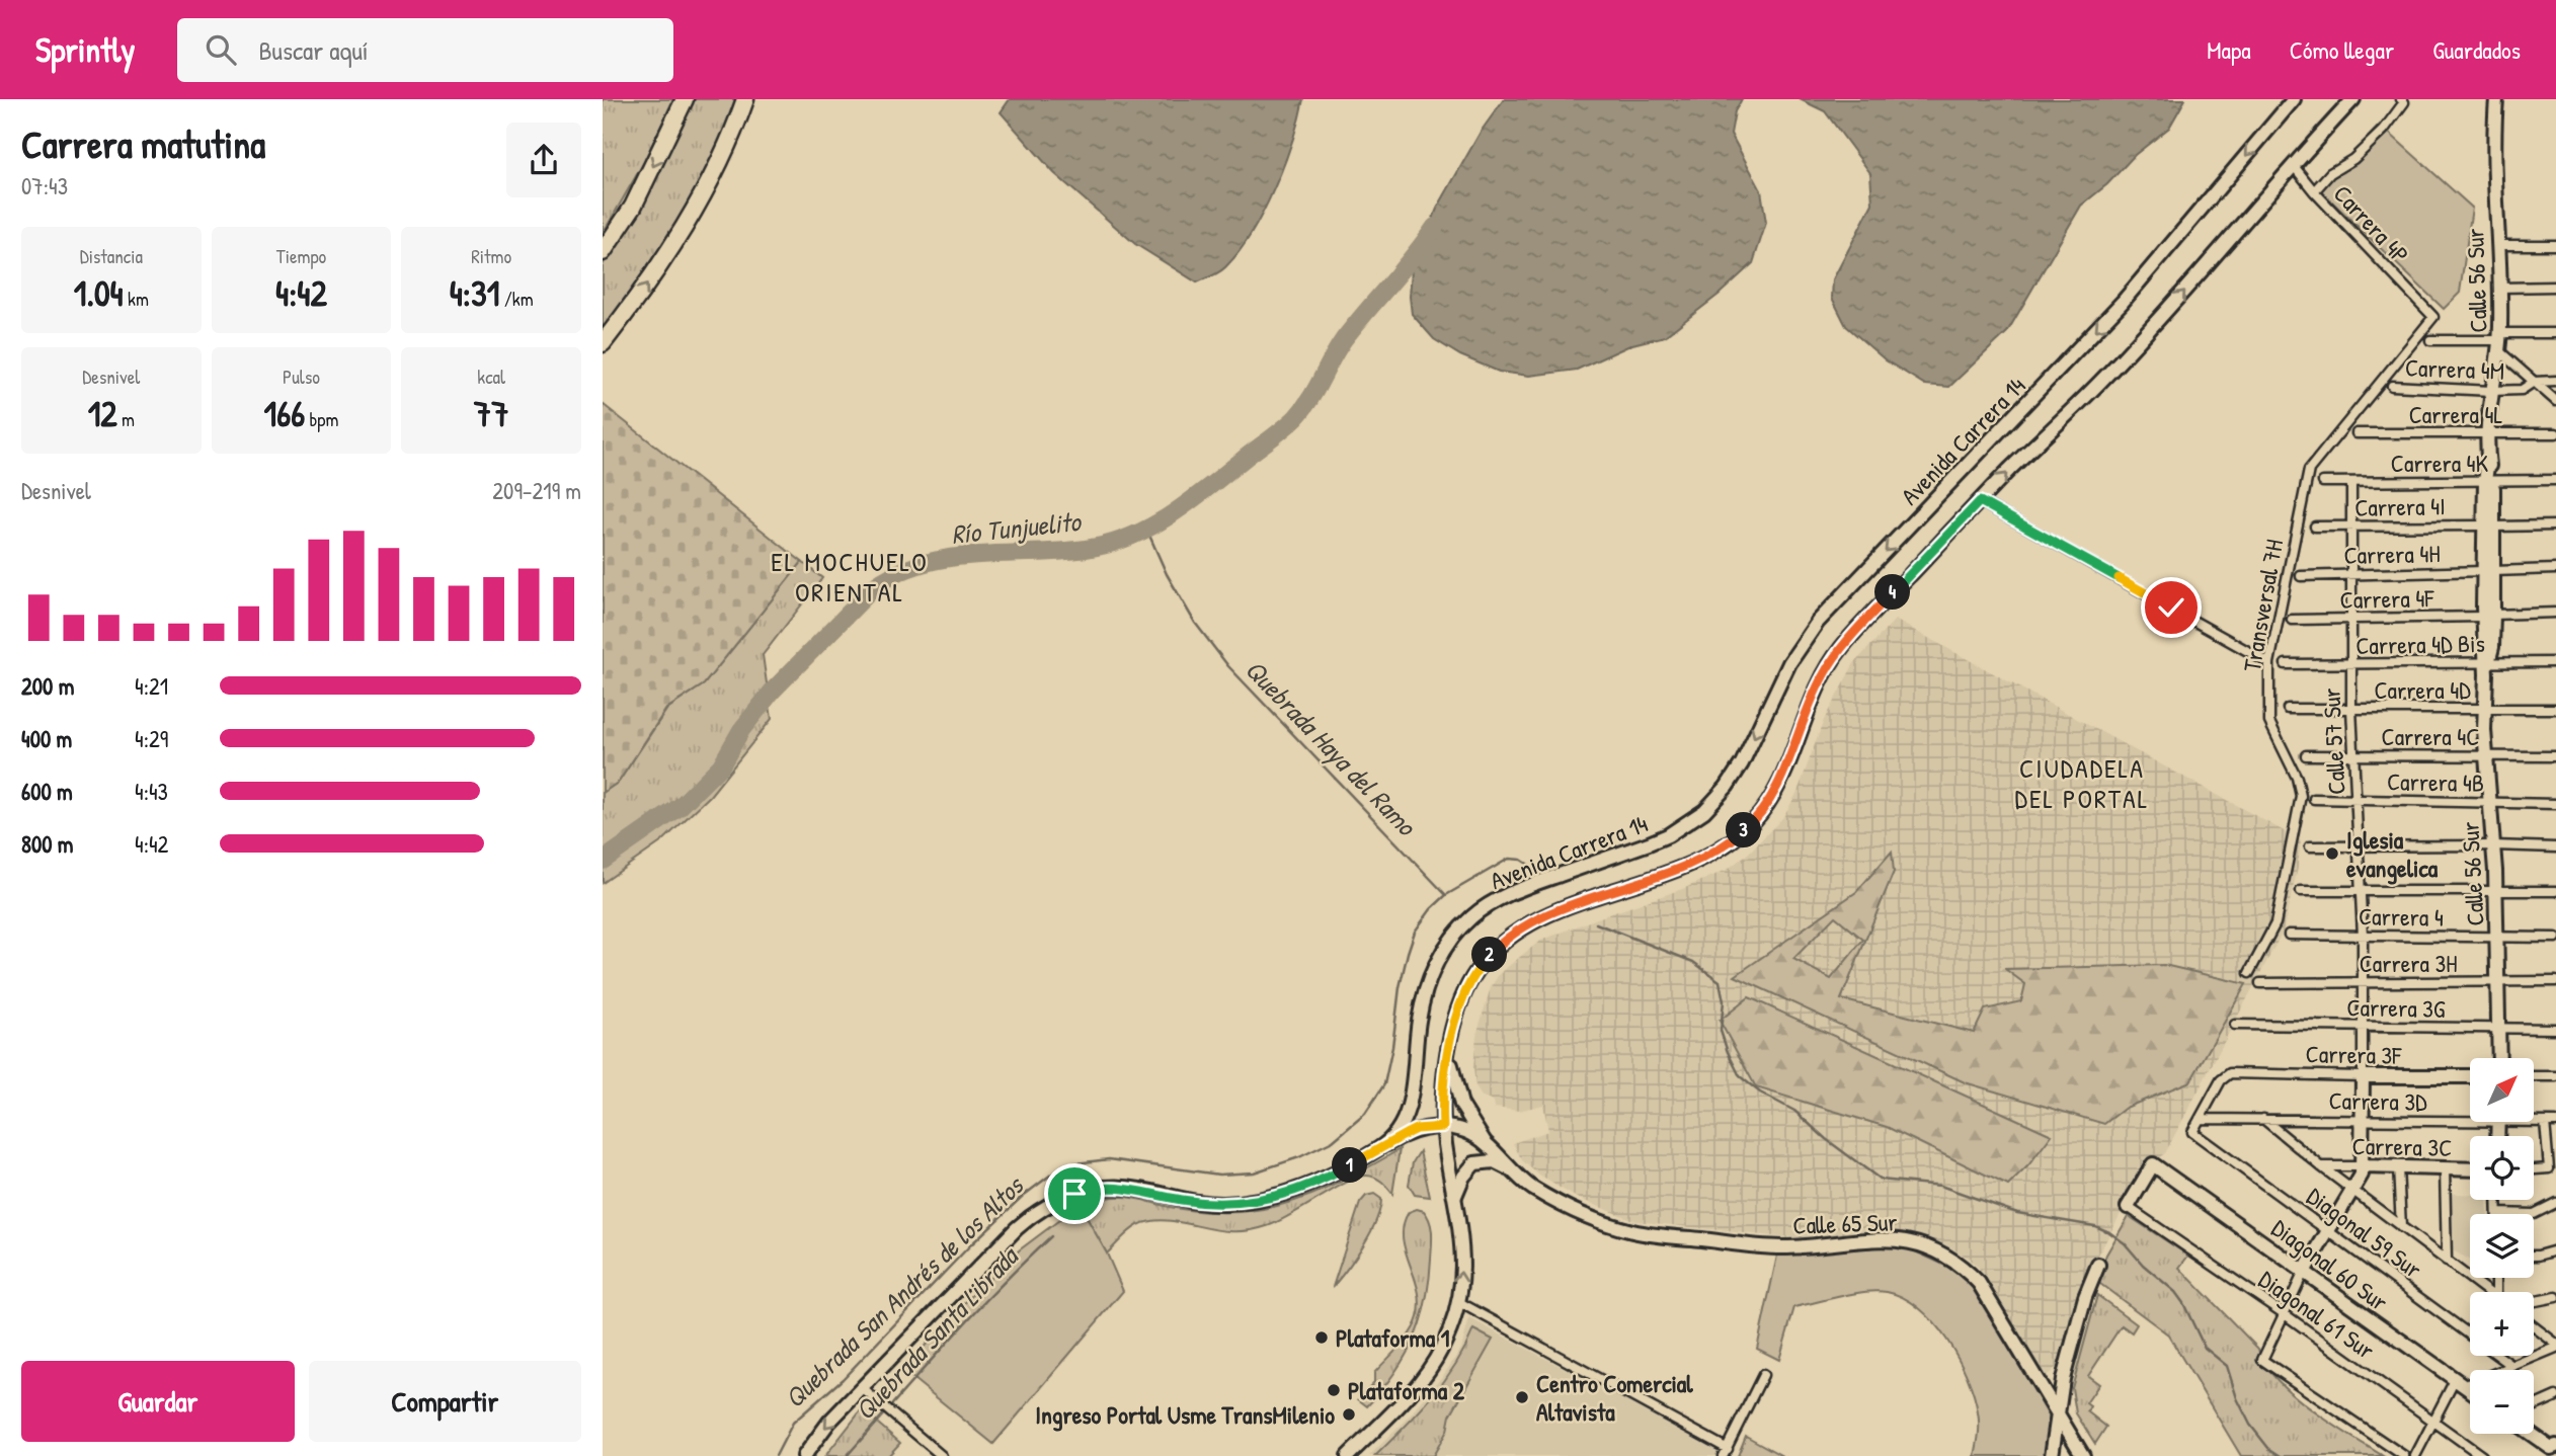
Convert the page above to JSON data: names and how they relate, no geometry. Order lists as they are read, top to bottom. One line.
{"streets":{"main road":["Calle 56 Sur","Avenida Carrera 14","Calle 57 Sur","Carrera 3F","Carrera 3C","Calle 65 Sur","Diagonal 60 Sur"],"street":["Carrera 4P","Carrera 4M","Carrera 4L","Carrera 4K","Carrera 4I","Carrera 4H","Carrera 4F","Transversal 7H","Carrera 4D Bis","Carrera 4D","Carrera 4C","Carrera 4B","Carrera 4","Carrera 3H","Carrera 3G","Carrera 3D","Diagonal 59 Sur","Diagonal 61 Sur"]},"crossings":[["Carrera 4P","Transversal 7H"],["Calle 56 Sur","Carrera 4M"],["Calle 56 Sur","Carrera 4L"],["Calle 56 Sur","Carrera 4K"],["Calle 56 Sur","Carrera 4I"],["Calle 56 Sur","Carrera 4H"],["Calle 56 Sur","Carrera 4F"],["Calle 56 Sur","Carrera 4D Bis"],["Calle 56 Sur","Carrera 4D"],["Calle 56 Sur","Carrera 4C"],["Calle 56 Sur","Carrera 4B"],["Calle 56 Sur","Carrera 4"],["Calle 56 Sur","Carrera 3H"],["Calle 56 Sur","Carrera 3G"],["Avenida Carrera 14","Calle 65 Sur"],["Carrera 4K","Calle 57 Sur"],["Carrera 4I","Calle 57 Sur"],["Carrera 4H","Calle 57 Sur"],["Carrera 4F","Calle 57 Sur"],["Carrera 4D Bis","Calle 57 Sur"],["Carrera 4D","Calle 57 Sur"],["Carrera 4C","Calle 57 Sur"],["Calle 57 Sur","Carrera 4B"],["Calle 57 Sur","Carrera 4"],["Calle 57 Sur","Carrera 3H"],["Calle 57 Sur","Carrera 3G"],["Calle 57 Sur","Carrera 3F"],["Calle 57 Sur","Carrera 3D"],["Calle 57 Sur","Carrera 3C"],["Carrera 3F","Carrera 3D"],["Carrera 3F","Diagonal 59 Sur"],["Carrera 3D","Diagonal 59 Sur"],["Diagonal 60 Sur","Diagonal 61 Sur"]],"districts":["EL MOCHUELO ORIENTAL","CIUDADELA DEL PORTAL"],"water":["Río Tunjuelito","Quebrada Haya del Ramo","Quebrada San Andrés de los Altos","Quebrada Santa Librada"],"places":["Iglesia evangelica","Plataforma 1","Plataforma 2","Centro Comercial Altavista","Ingreso Portal Usme TransMilenio"],"north":"top right","page":{"header":"Sprintly","search":"Buscar aquí","nav":["Mapa","Cómo llegar","Guardados"],"heading":["Carrera matutina","07:43"],"stats":[["Distancia","1.04 km"],["Tiempo","4:42"],["Ritmo","4:31 /km"],["Desnivel","12 m"],["Pulso","166 bpm"],["kcal","77"]],"chart":["Desnivel","209–219 m"],"pins":["4","3","2","1"],"list":[{"name":"200 m","note":"4:21"},{"name":"400 m","note":"4:29"},{"name":"600 m","note":"4:43"},{"name":"800 m","note":"4:42"}],"map_buttons":["+","−"],"buttons":["Guardar","Compartir"]}}
